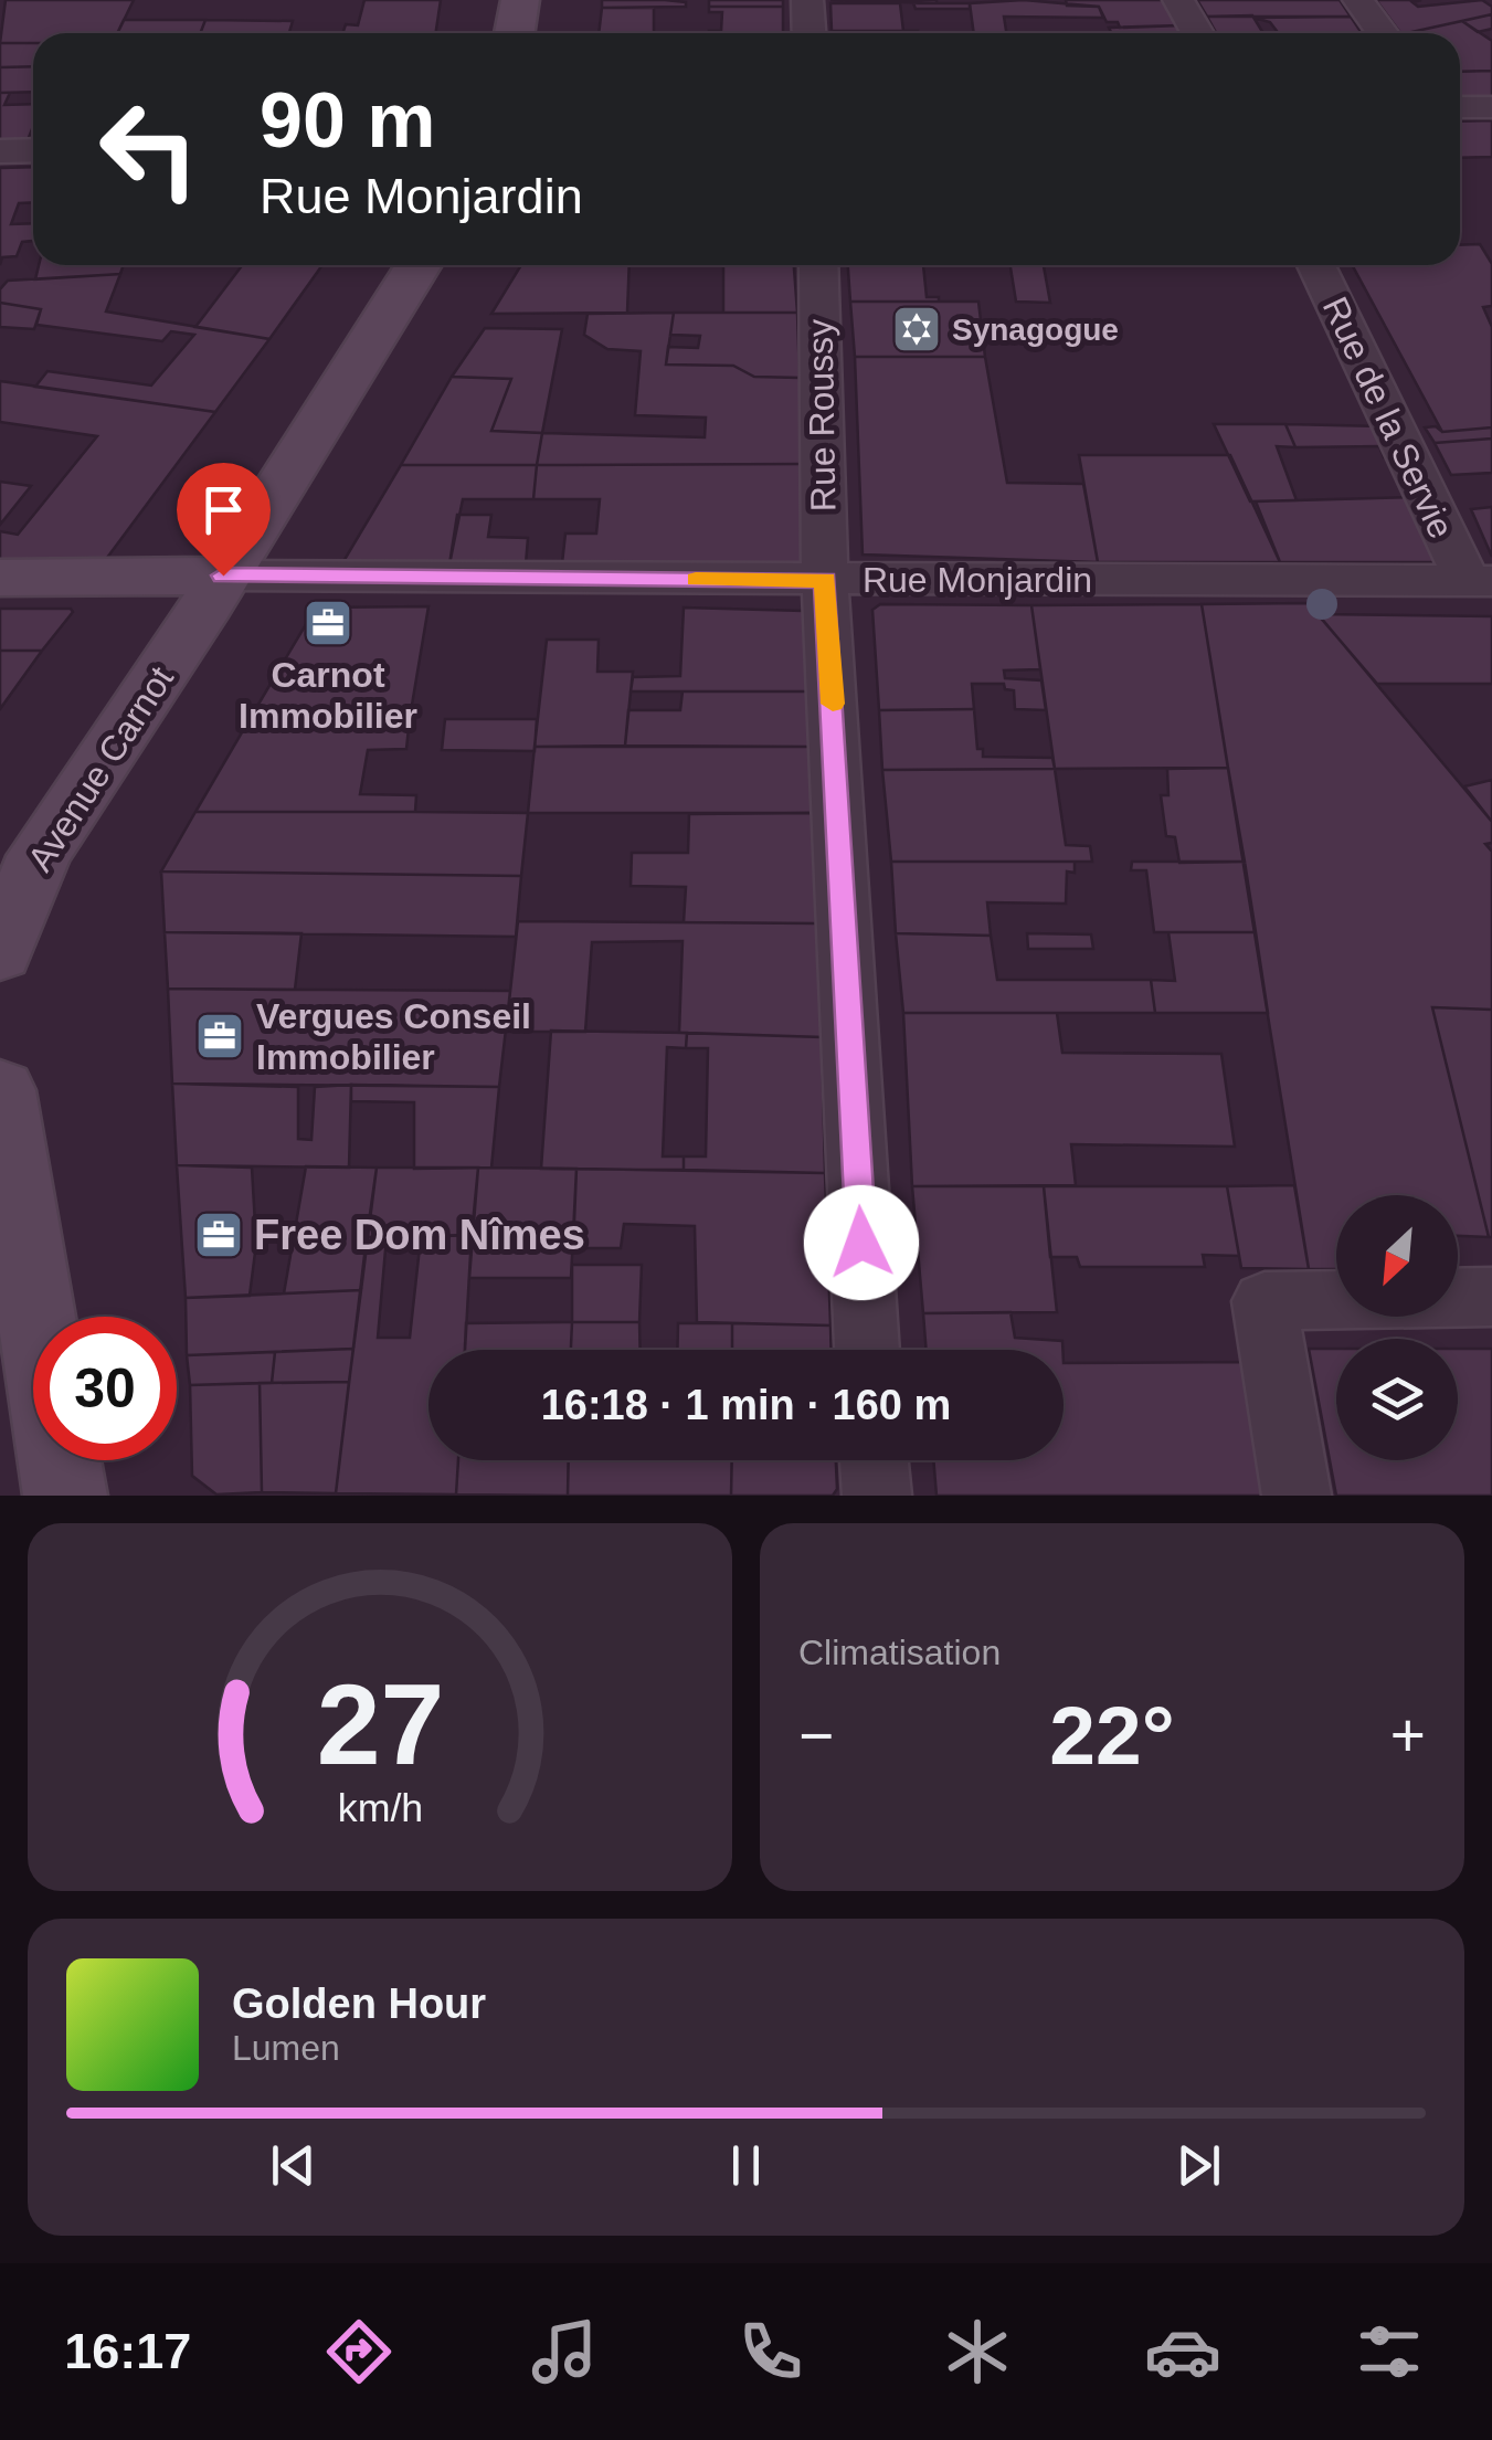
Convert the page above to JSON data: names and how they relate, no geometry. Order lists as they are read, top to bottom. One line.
{"streets":{"street":["Rue Roussy","Rue de la Servie","Rue Monjardin","Avenue Carnot"]},"crossings":[["Rue Roussy","Rue Monjardin"],["Rue de la Servie","Rue Monjardin"],["Rue Monjardin","Avenue Carnot"]],"places":{"synagogue":["Synagogue"],"office":["Carnot Immobilier","Vergues Conseil Immobilier","Free Dom Nîmes"]},"north":"bottom left","page":{"turn":["90 m","Rue Monjardin"],"limit":"30","trip":"16:18 · 1 min · 160 m","tile":"Climatisation","heat":["−","22°","+"],"song":["Golden Hour","Lumen"],"tabs":"16:17","gauge":["27","km/h"]}}
